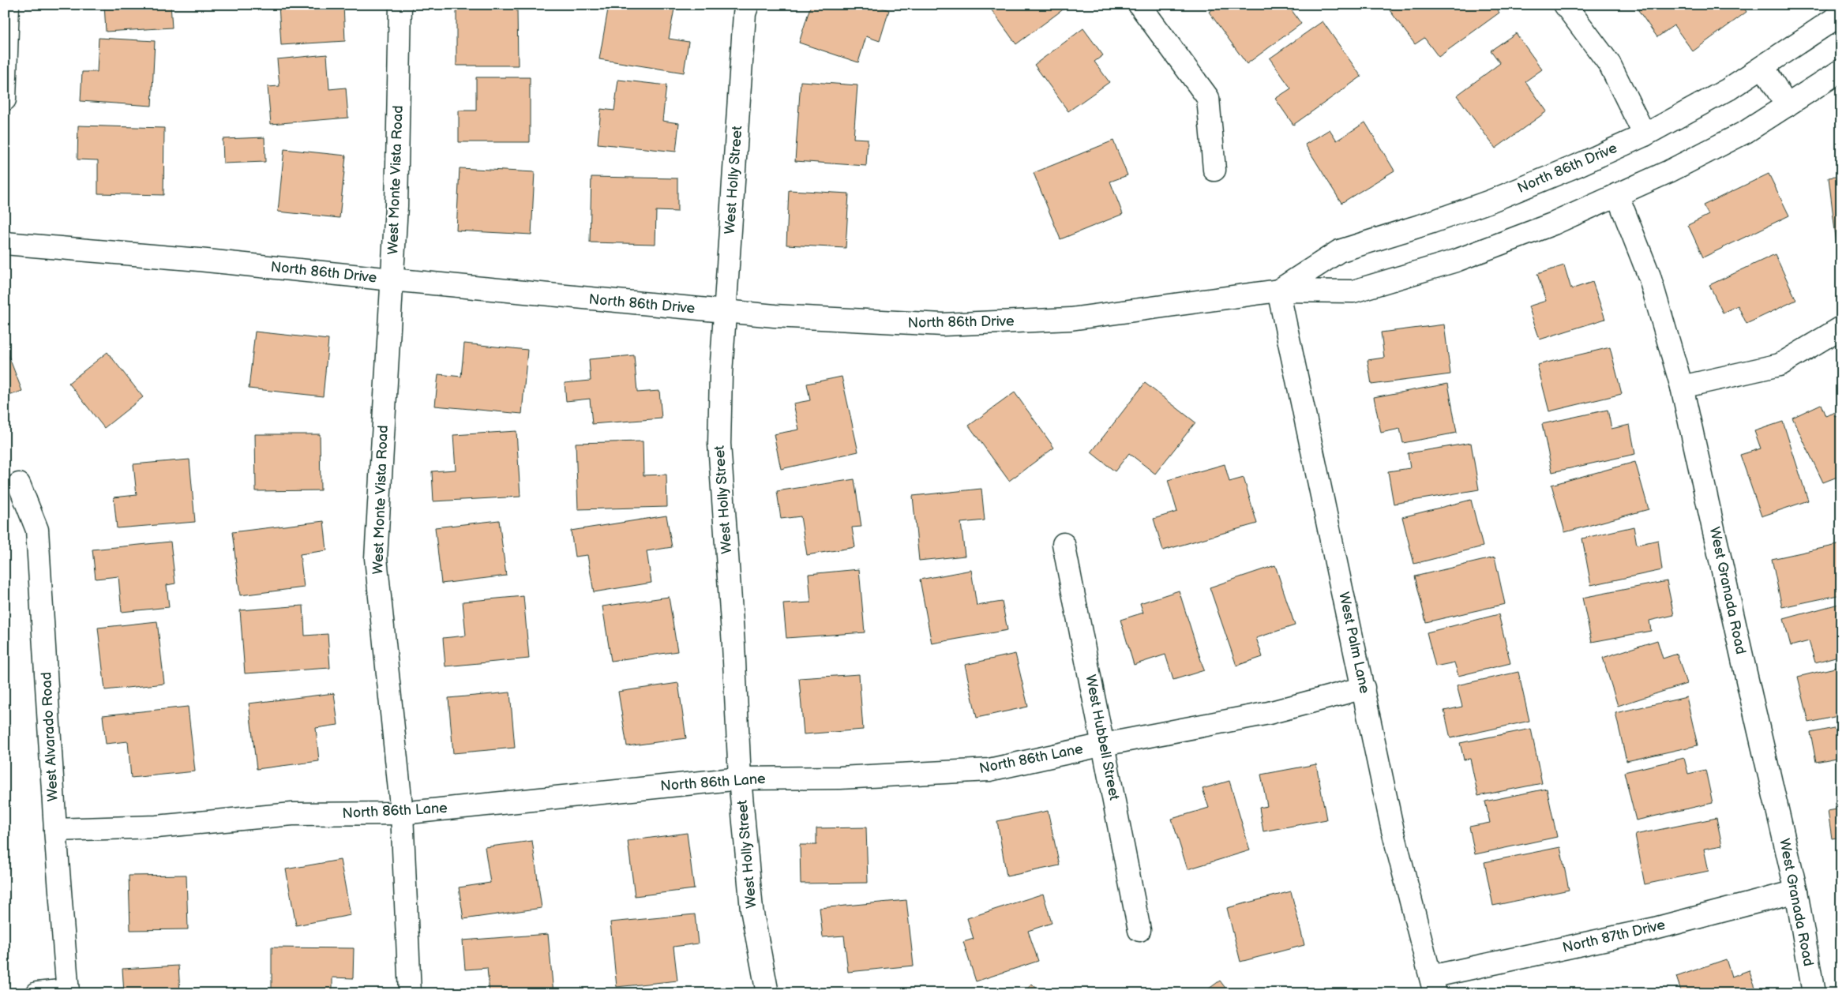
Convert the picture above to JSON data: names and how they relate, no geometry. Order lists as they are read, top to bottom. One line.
{"streets":{"street":["North 86th Drive","West Monte Vista Road","West Holly Street","West Granada Road","West Palm Lane","West Alvarado Road","West Hubbell Street","North 86th Lane","North 87th Drive"]},"crossings":[["North 86th Drive","West Monte Vista Road"],["North 86th Drive","West Holly Street"],["North 86th Drive","West Granada Road"],["North 86th Drive","West Palm Lane"],["West Monte Vista Road","North 86th Lane"],["West Holly Street","North 86th Lane"],["West Granada Road","North 87th Drive"],["West Palm Lane","North 86th Lane"],["West Palm Lane","North 87th Drive"],["West Alvarado Road","North 86th Lane"],["West Hubbell Street","North 86th Lane"]]}
